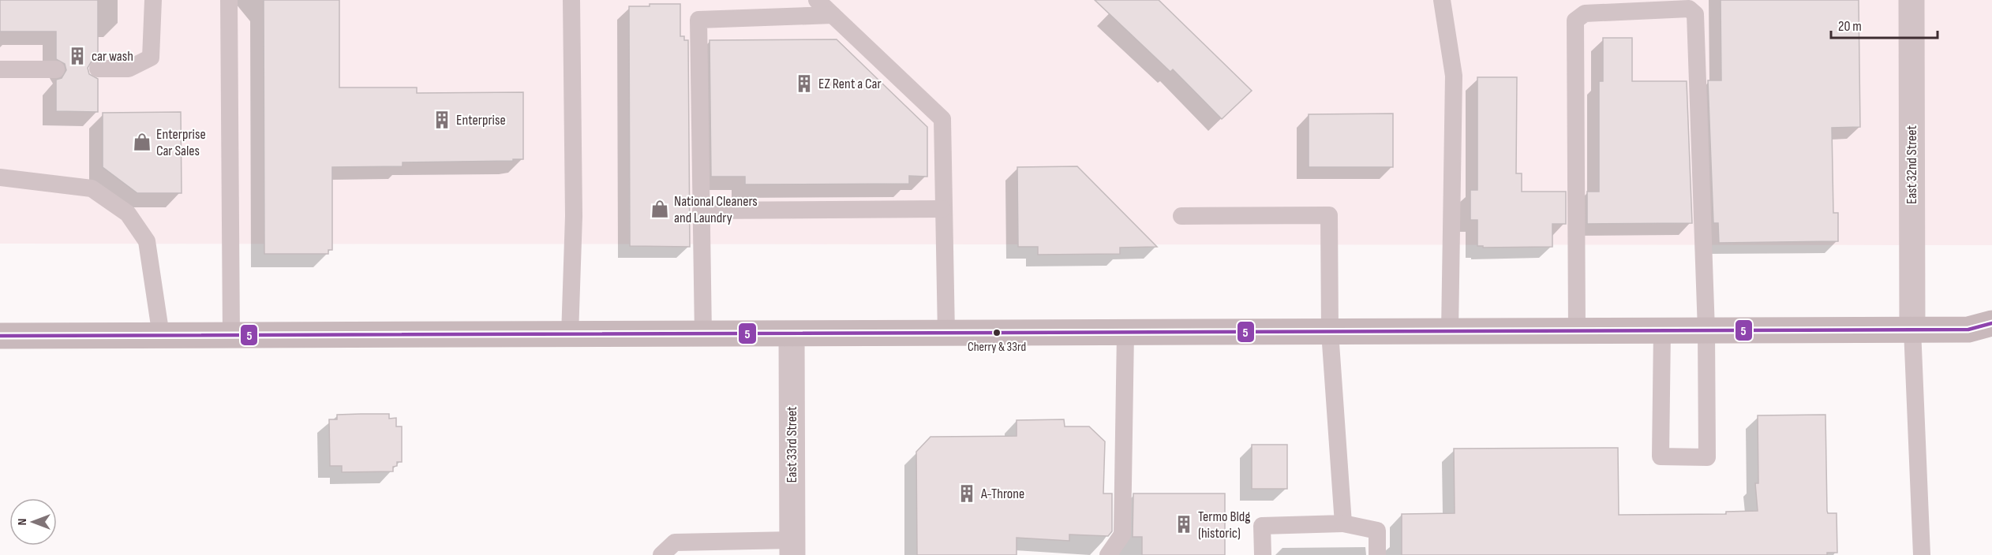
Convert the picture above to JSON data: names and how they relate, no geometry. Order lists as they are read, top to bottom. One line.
{"streets":{"street":["East 32nd Street","East 33rd Street"]},"places":{"building":["car wash","EZ Rent a Car","Enterprise","A-Throne","Termo Bldg (historic)"],"shop":["Enterprise Car Sales","National Cleaners and Laundry"],"other":["Cherry & 33rd"]},"lines":["transit line 5"],"scale_bar":"20 m","north":"left"}
